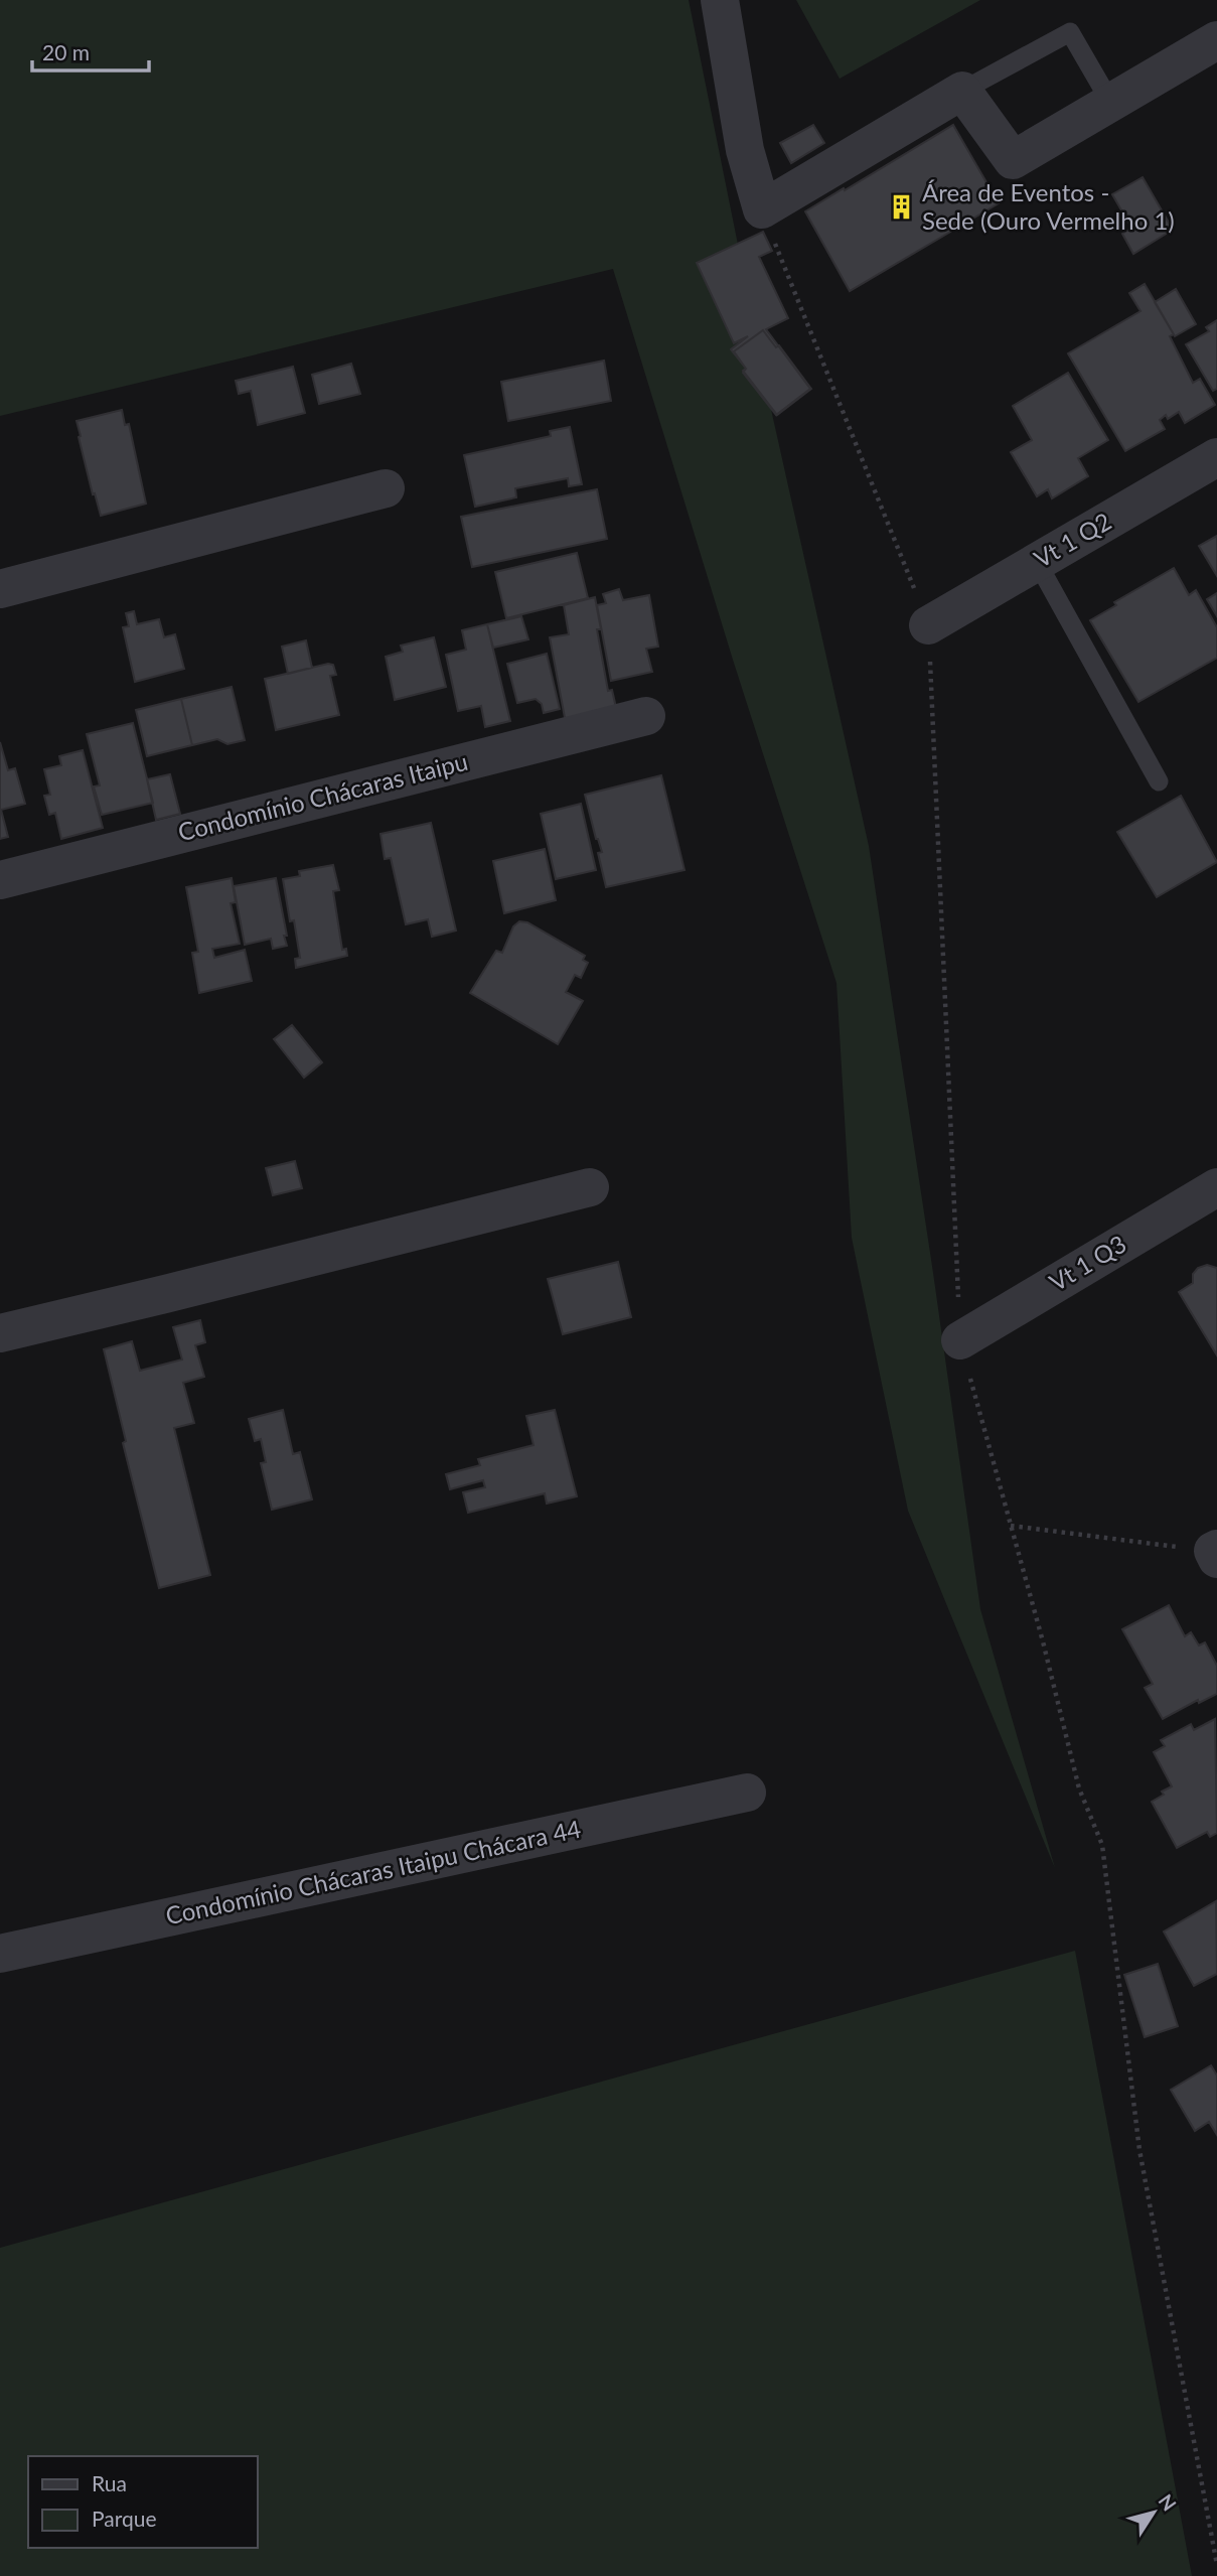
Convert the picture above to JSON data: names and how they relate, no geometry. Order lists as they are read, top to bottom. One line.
{"streets":{"street":["Vt 1 Q2","Condomínio Chácaras Itaipu","Vt 1 Q3","Condomínio Chácaras Itaipu Chácara 44"]},"places":{"building":["Área de Eventos - Sede (Ouro Vermelho 1)"]},"legend":["Rua","Parque"],"scale_bar":"20 m","north":"top right"}
